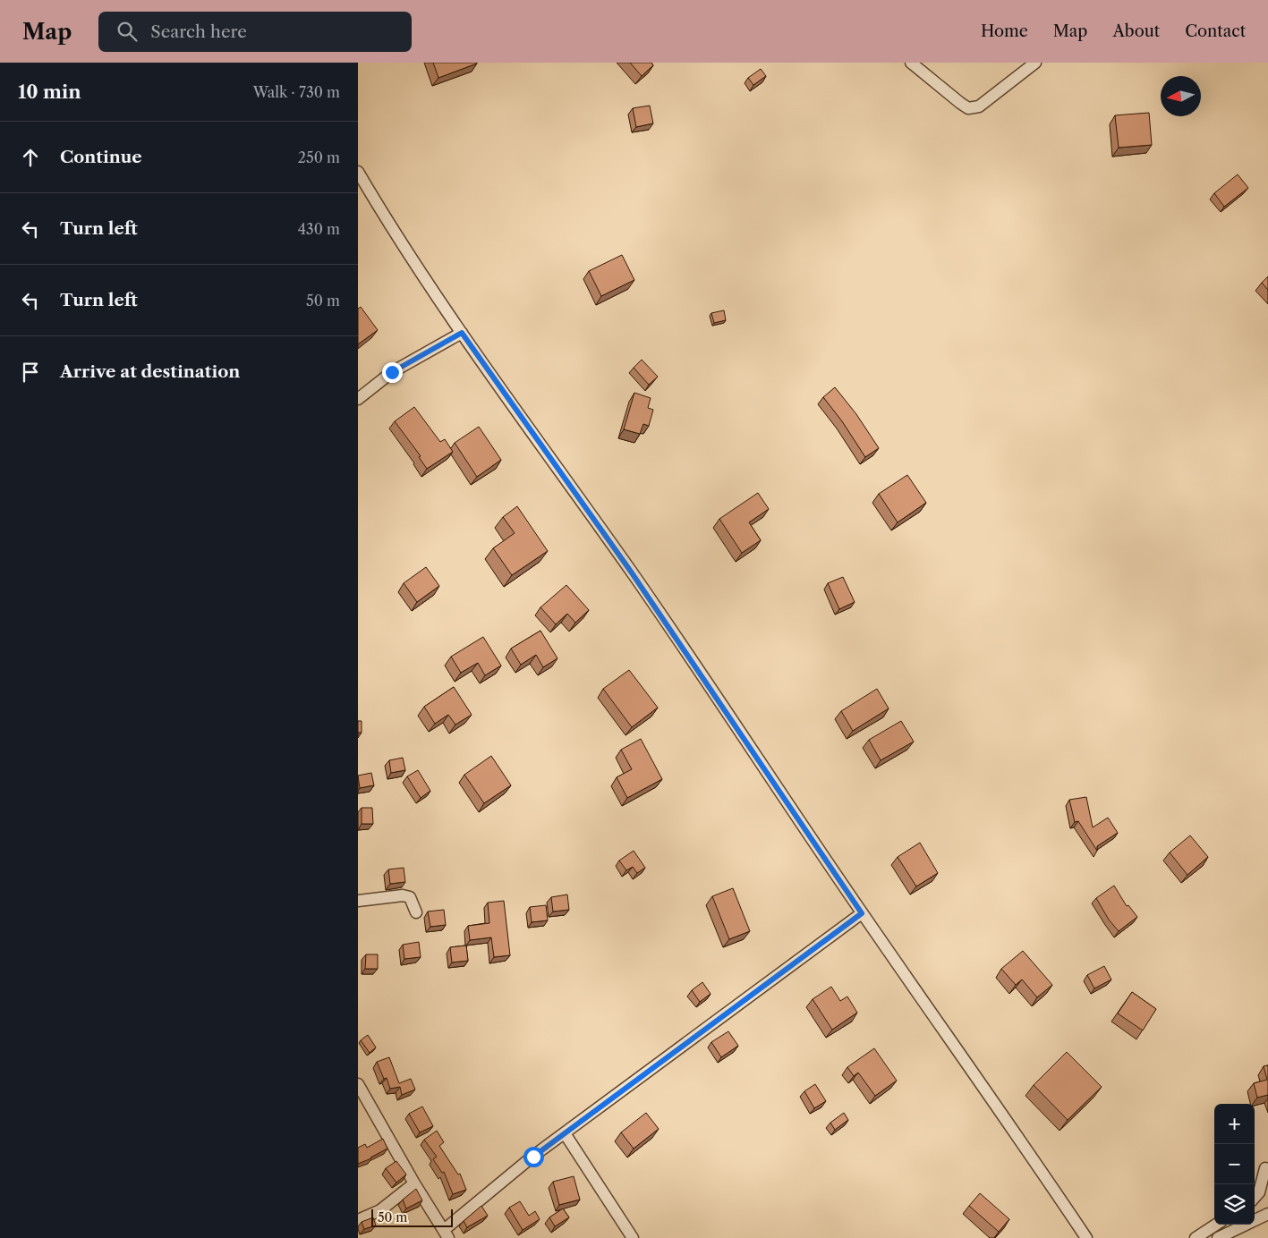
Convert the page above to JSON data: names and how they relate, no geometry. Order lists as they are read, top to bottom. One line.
{"scale_bar":"50 m","north":"left","page":{"header":"Map","search":"Search here","nav":["Home","Map","About","Contact"],"heading":["10 min","Walk · 730 m"],"list":[["Continue","250 m"],["Turn left","430 m"],["Turn left","50 m"],"Arrive at destination"],"map_buttons":["+","−"],"scale":"50 m"}}
